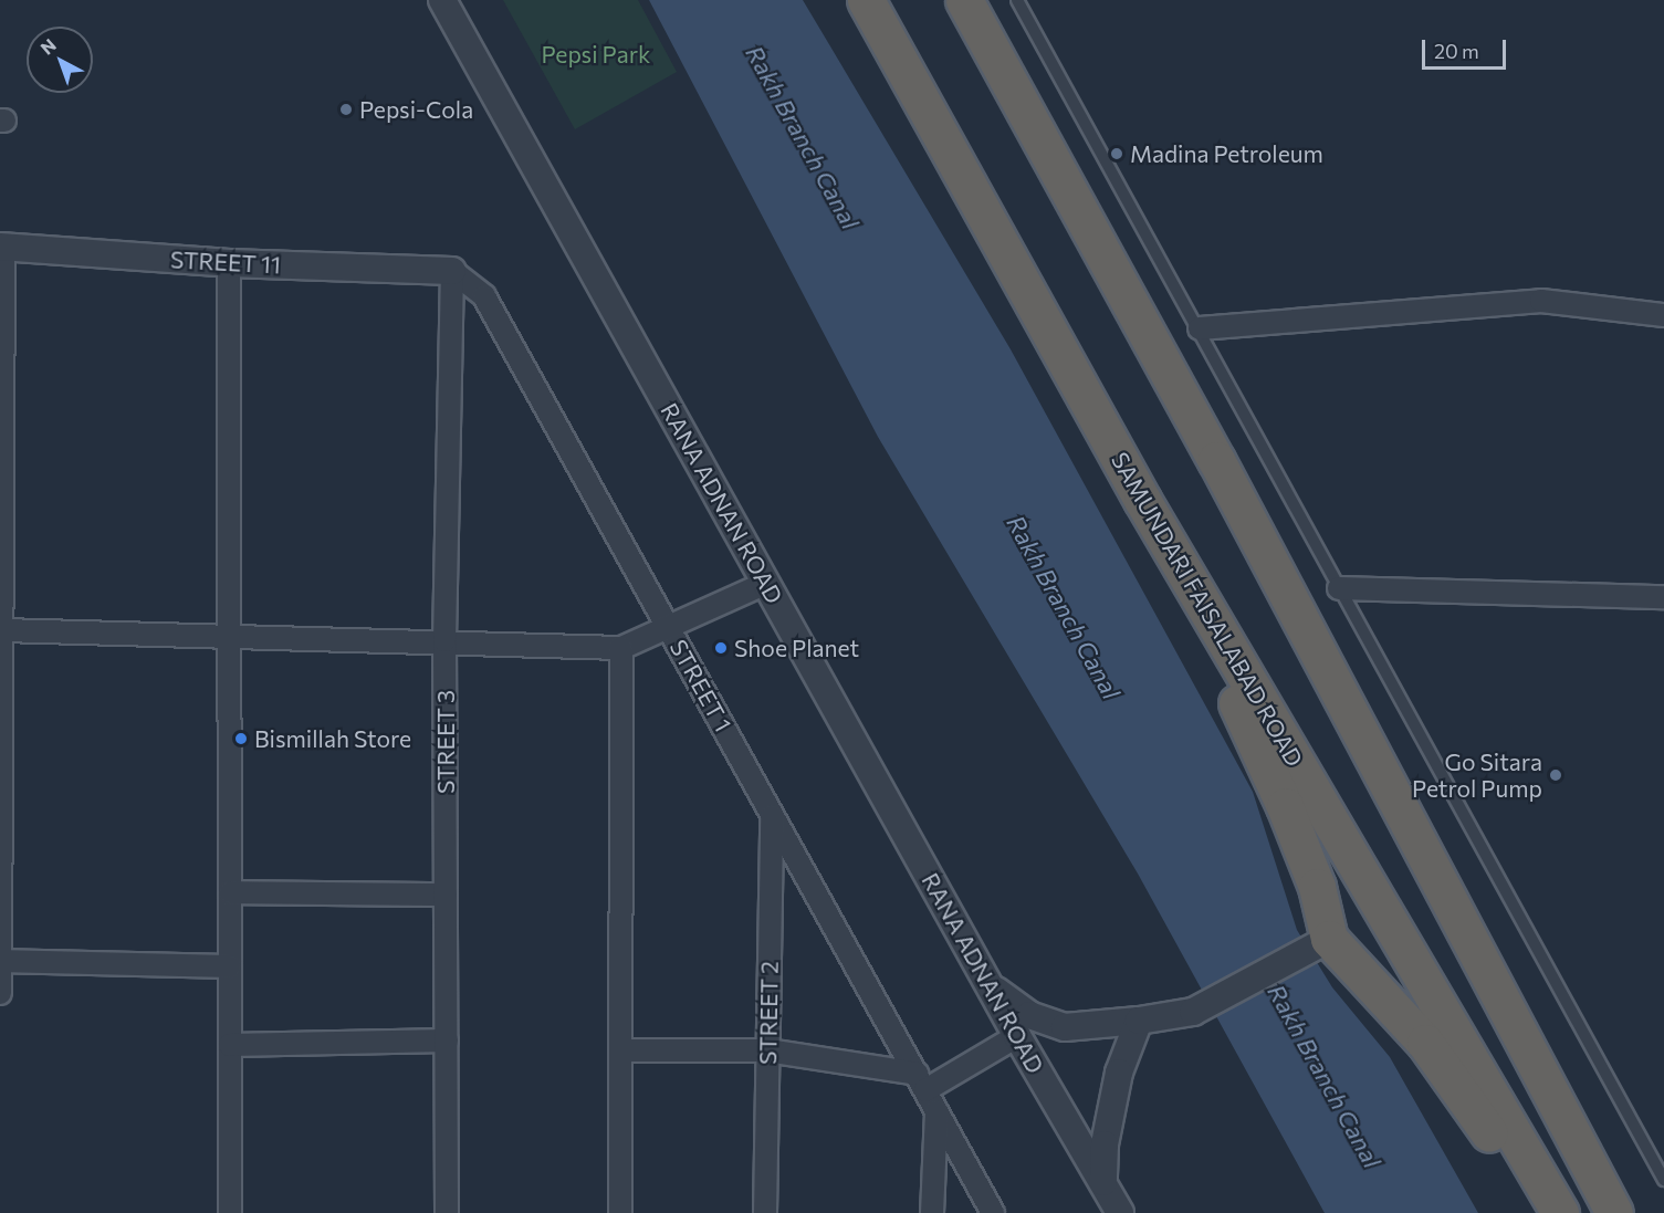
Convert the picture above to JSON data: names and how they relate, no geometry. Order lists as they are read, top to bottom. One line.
{"streets":{"highway":["SAMUNDARI FAISALABAD ROAD"],"street":["STREET 11","RANA ADNAN ROAD","STREET 1","STREET 3","STREET 2"]},"crossings":[["STREET 11","STREET 1"],["STREET 11","STREET 3"],["STREET 1","STREET 3"],["STREET 1","STREET 2"]],"water":["Rakh Branch Canal"],"parks":["Pepsi Park"],"places":["Pepsi-Cola","Madina Petroleum","Shoe Planet","Bismillah Store","Go Sitara Petrol Pump"],"scale_bar":"20 m","north":"top left"}
